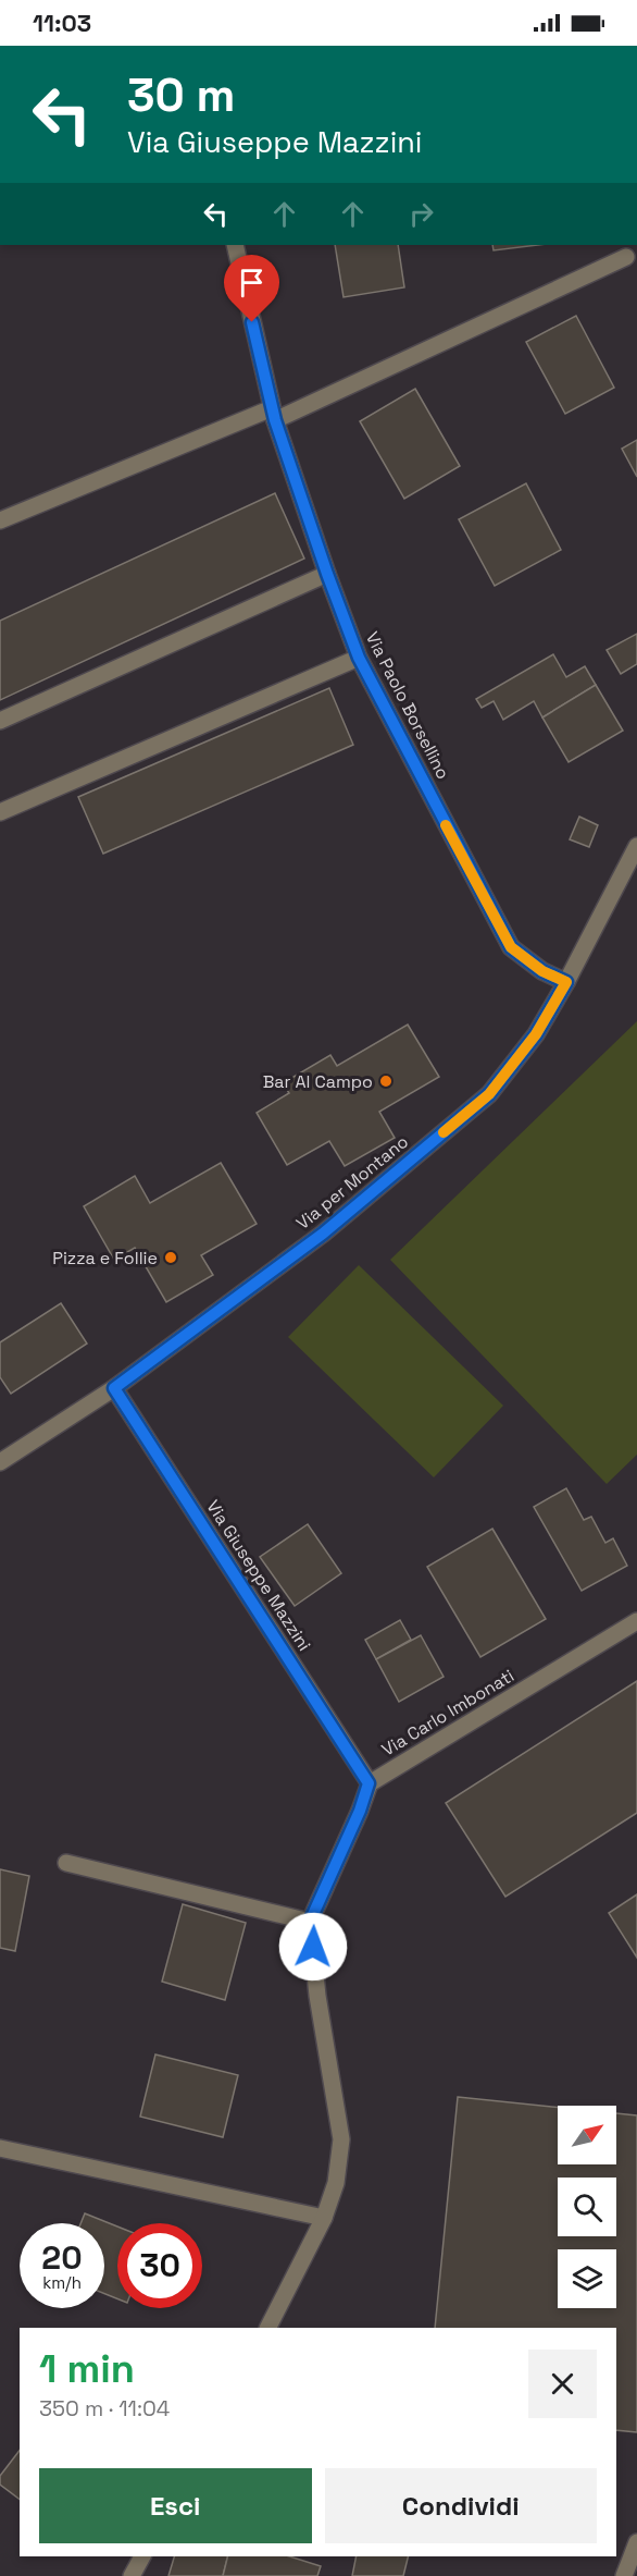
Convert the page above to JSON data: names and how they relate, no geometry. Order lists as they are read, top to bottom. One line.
{"streets":{"street":["Via Paolo Borsellino","Via per Montano","Via Giuseppe Mazzini","Via Carlo Imbonati"]},"crossings":[["Via Paolo Borsellino","Via per Montano"],["Via per Montano","Via Giuseppe Mazzini"],["Via Giuseppe Mazzini","Via Carlo Imbonati"]],"places":["Bar Al Campo","Pizza e Follie"],"north":"top right","page":{"status":"11:03","turn":["30 m","Via Giuseppe Mazzini"],"speed":"20 km/h","limit":"30","heading":["1 min","350 m · 11:04"],"buttons":["Esci","Condividi"]}}
